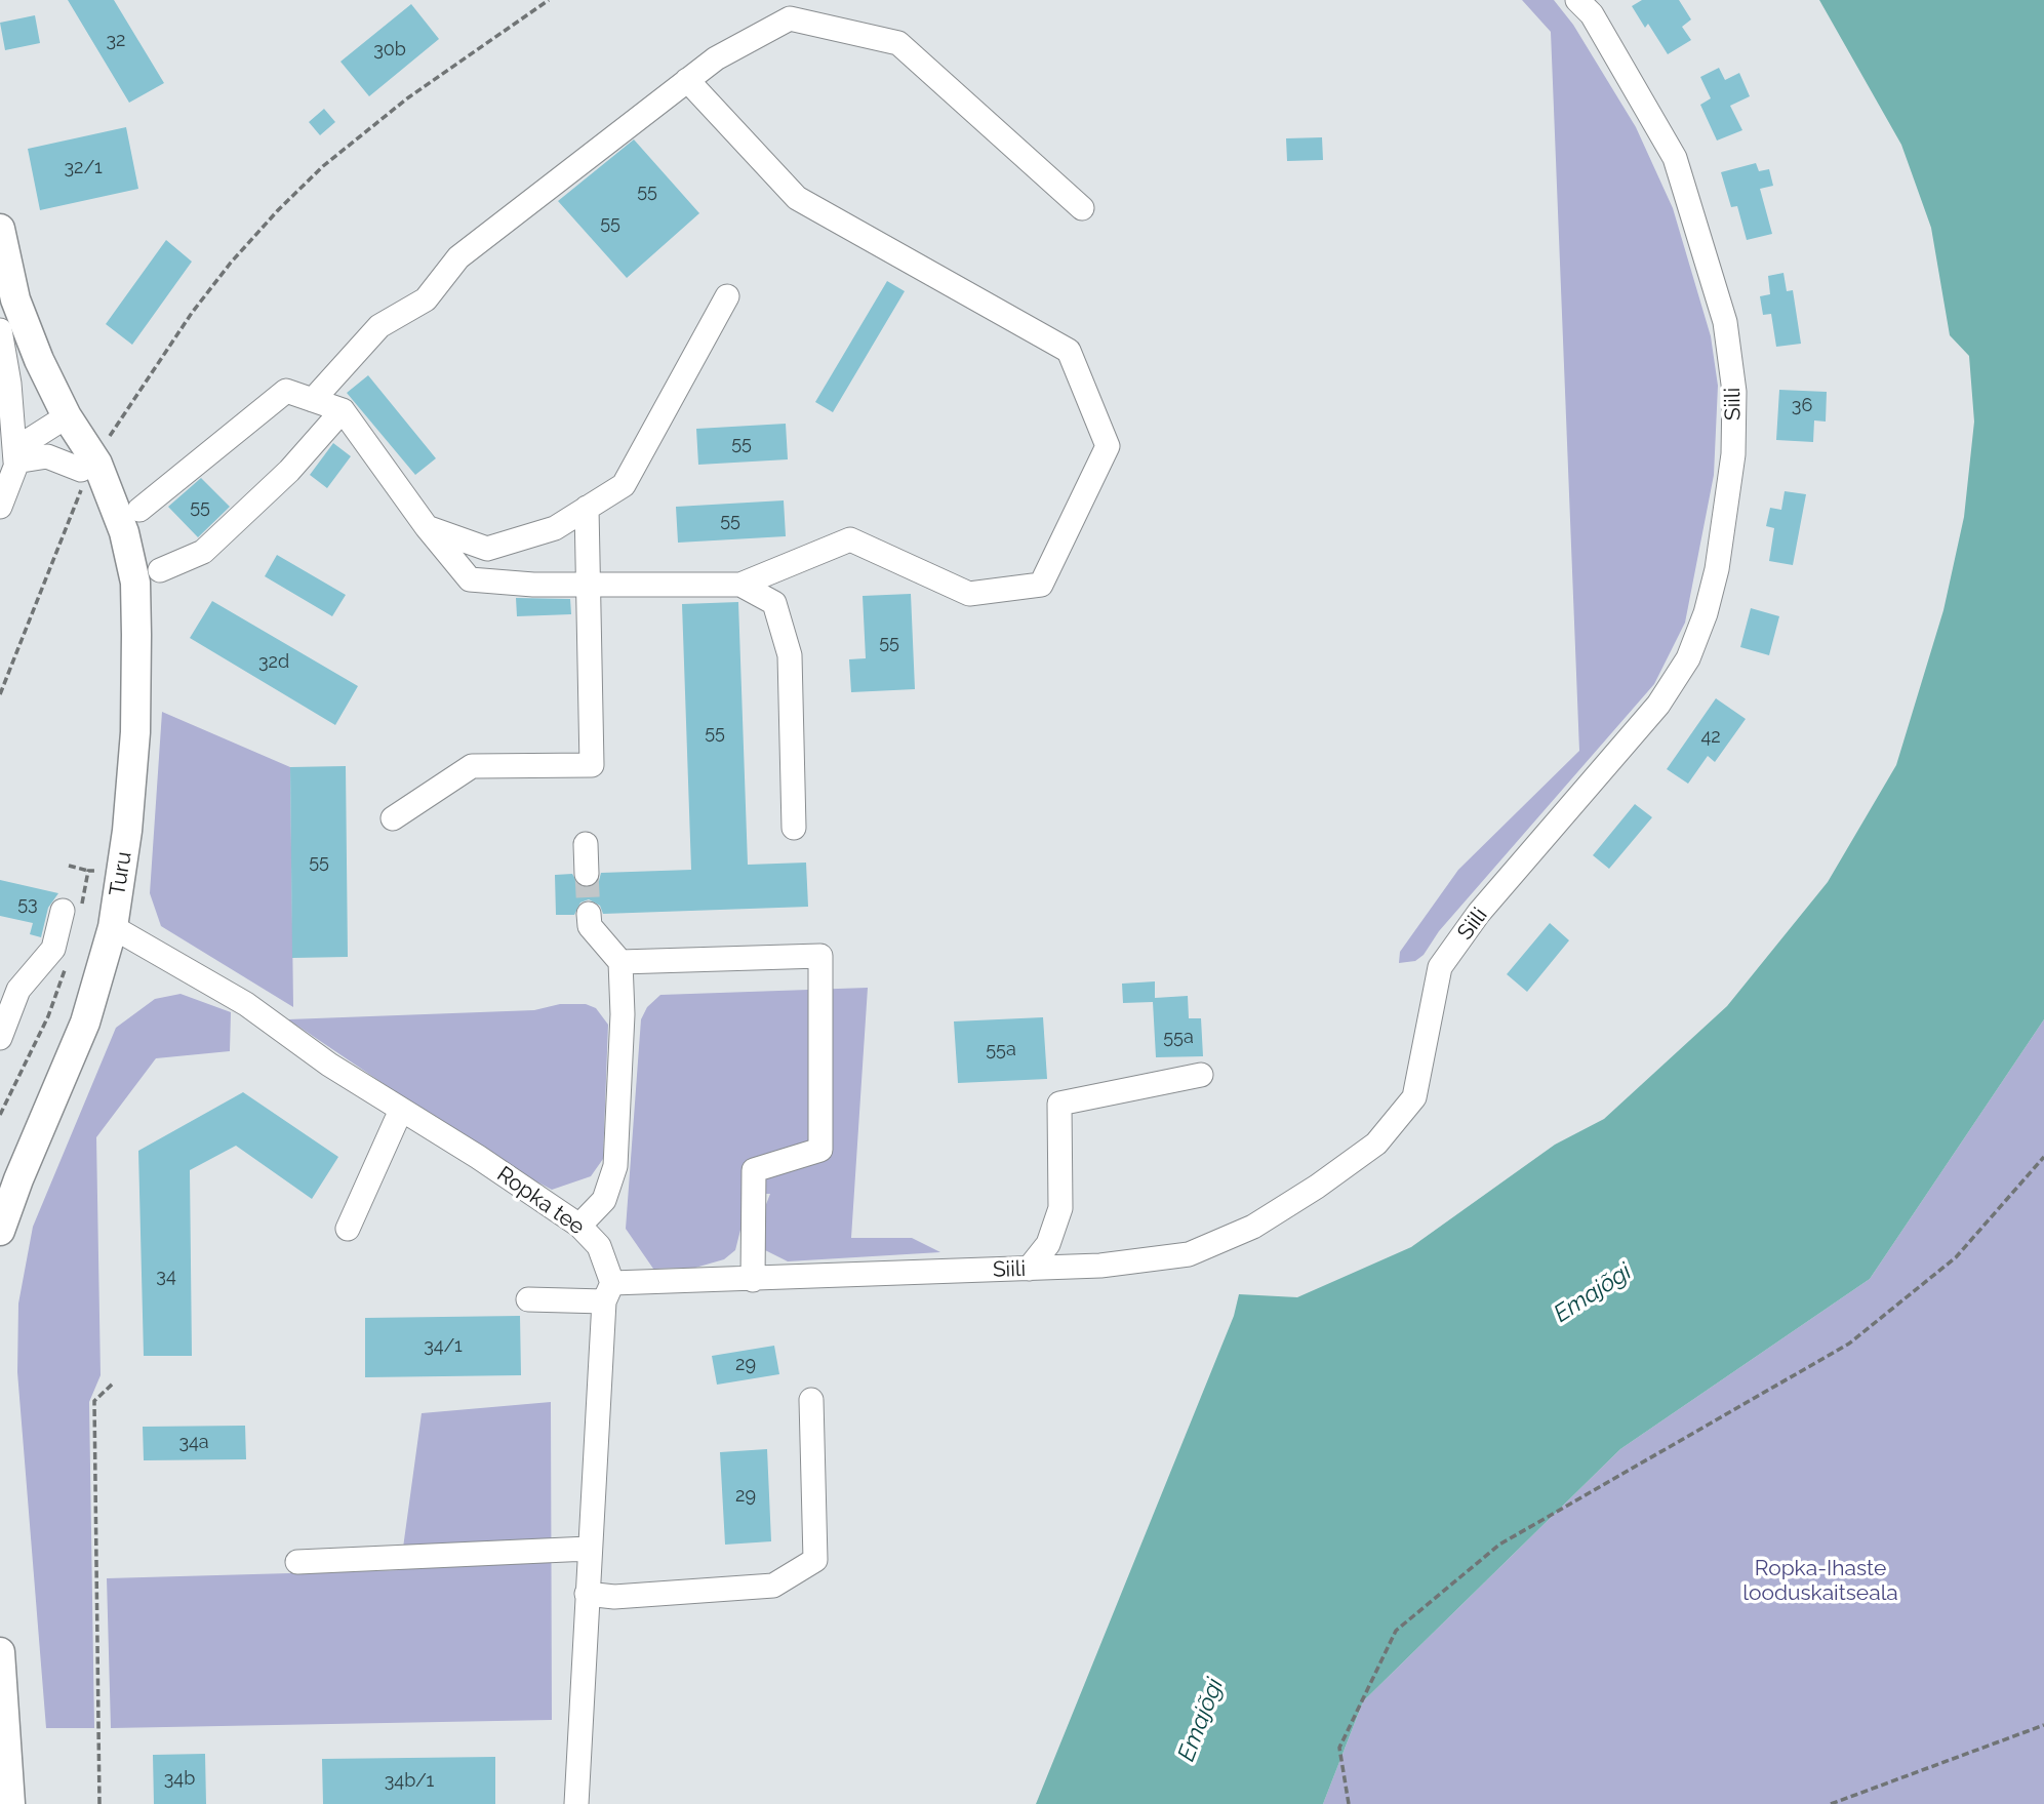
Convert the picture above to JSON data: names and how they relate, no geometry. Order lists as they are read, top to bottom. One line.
{"streets":{"main road":["Turu"],"street":["Siili","Ropka tee"]},"crossings":[["Siili","Ropka tee"],["Turu","Ropka tee"]],"water":["Emajõgi"],"parks":["Ropka-Ihaste looduskaitseala"],"house_numbers":["32","30b","32/1","55","55","36","55","55","55","55","32d","55","42","55","53","55a","55a","34","34/1","29","34a","29","34b","34b/1"]}
